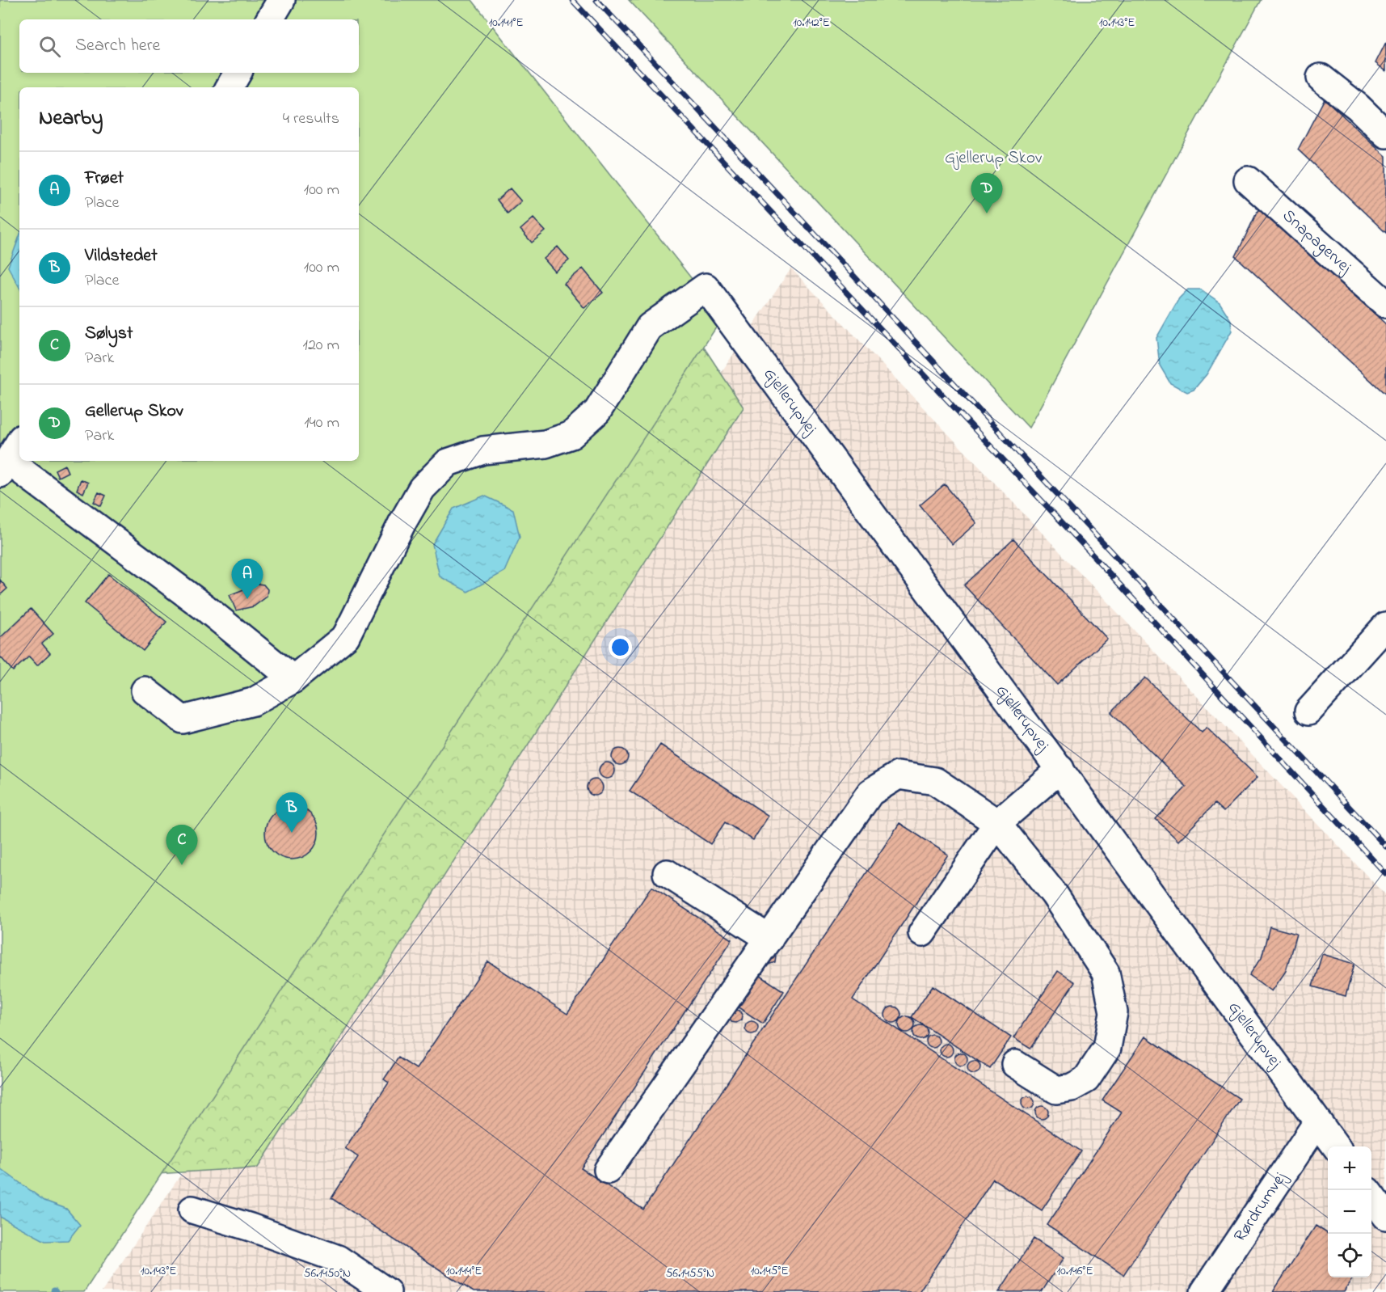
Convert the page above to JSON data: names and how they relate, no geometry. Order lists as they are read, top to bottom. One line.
{"streets":{"street":["Snapagervej","Gjellerupvej","Rørdrumvej"]},"crossings":[["Gjellerupvej","Rørdrumvej"]],"parks":["Gjellerup Skov"],"page":{"search":"Search here","heading":["Nearby","4 results"],"list":[{"mark":"A","name":"Frøet","note":"Place","value":"100 m"},{"mark":"B","name":"Vildstedet","note":"Place","value":"100 m"},{"mark":"C","name":"Sølyst","note":"Park","value":"120 m"},{"mark":"D","name":"Gellerup Skov","note":"Park","value":"140 m"}],"pins":["D","A","B","C"],"map_buttons":["+","−"]},"coordinates":["10.141°E","10.142°E","10.143°E","10.144°E","10.145°E","10.146°E","56.1450°N","56.1455°N"]}
